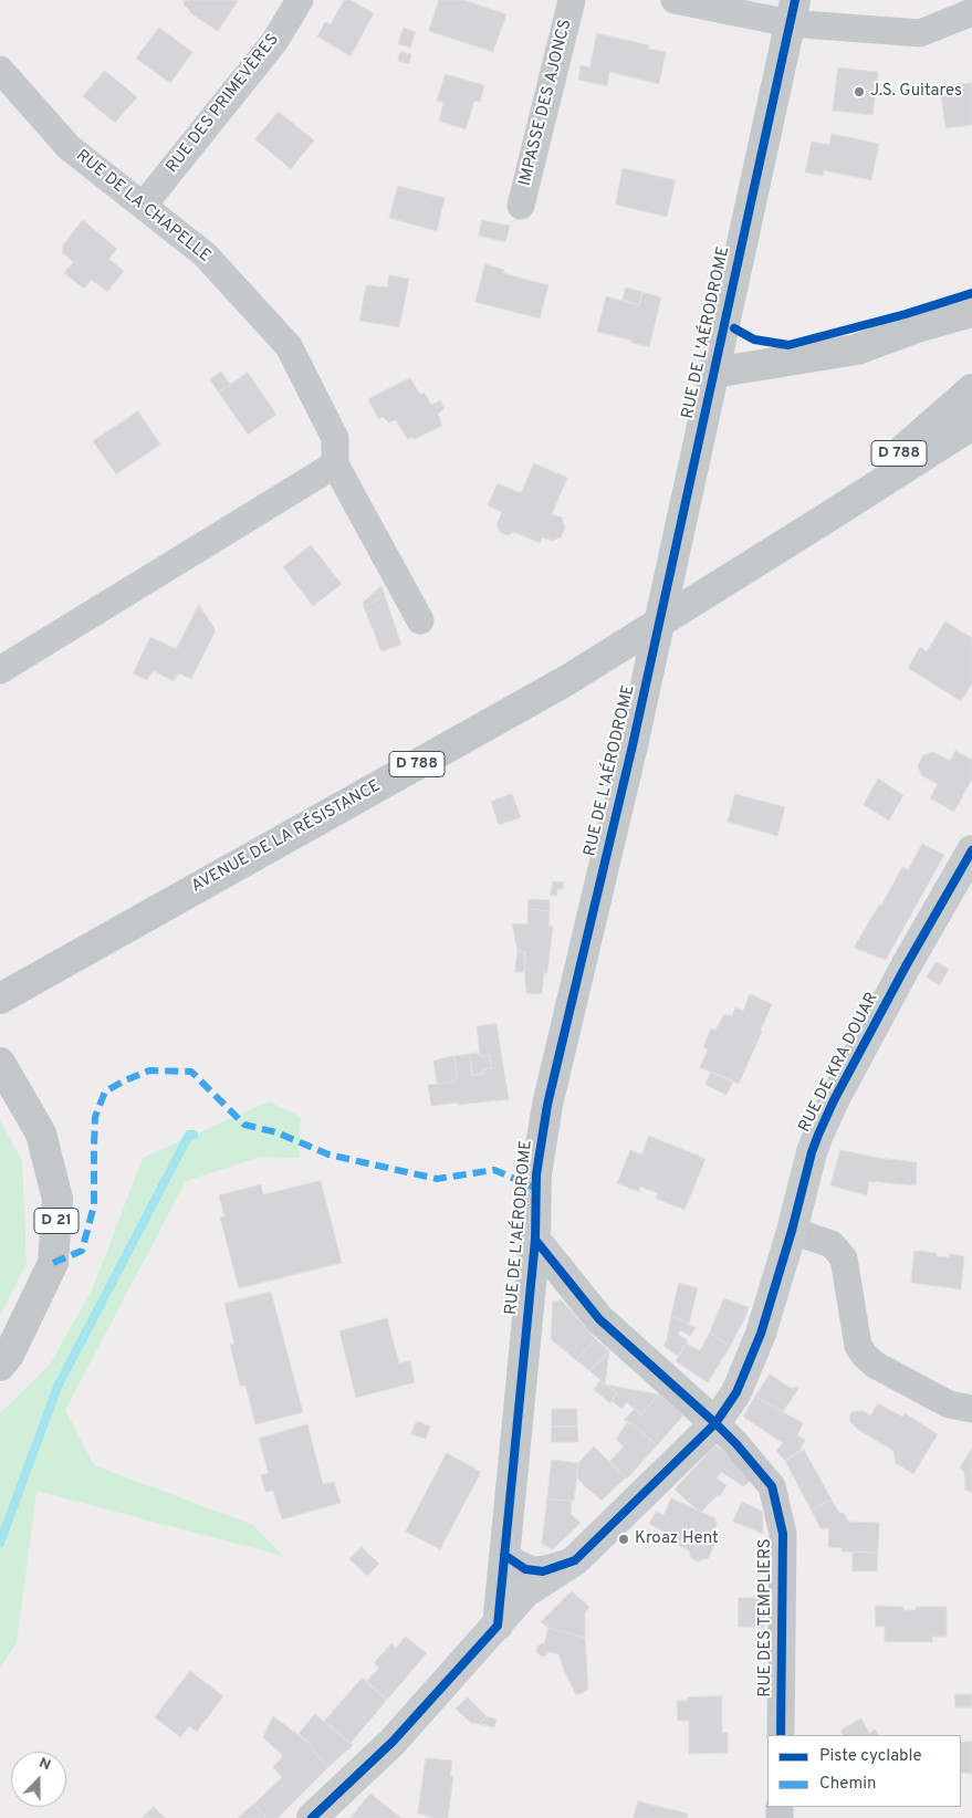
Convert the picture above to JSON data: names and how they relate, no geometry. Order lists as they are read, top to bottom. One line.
{"streets":{"main road":["D 788","AVENUE DE LA RÉSISTANCE","RUE DE KRA DOUAR","D 21"],"street":["IMPASSE DES AJONCS","RUE DES PRIMEVÈRES","RUE DE LA CHAPELLE","RUE DE L'AÉRODROME","RUE DES TEMPLIERS"]},"crossings":[["RUE DES PRIMEVÈRES","RUE DE LA CHAPELLE"],["RUE DE L'AÉRODROME","RUE DE KRA DOUAR"],["RUE DE KRA DOUAR","RUE DES TEMPLIERS"]],"places":["J.S. Guitares","Kroaz Hent"],"legend":["Piste cyclable","Chemin"],"north":"top"}
